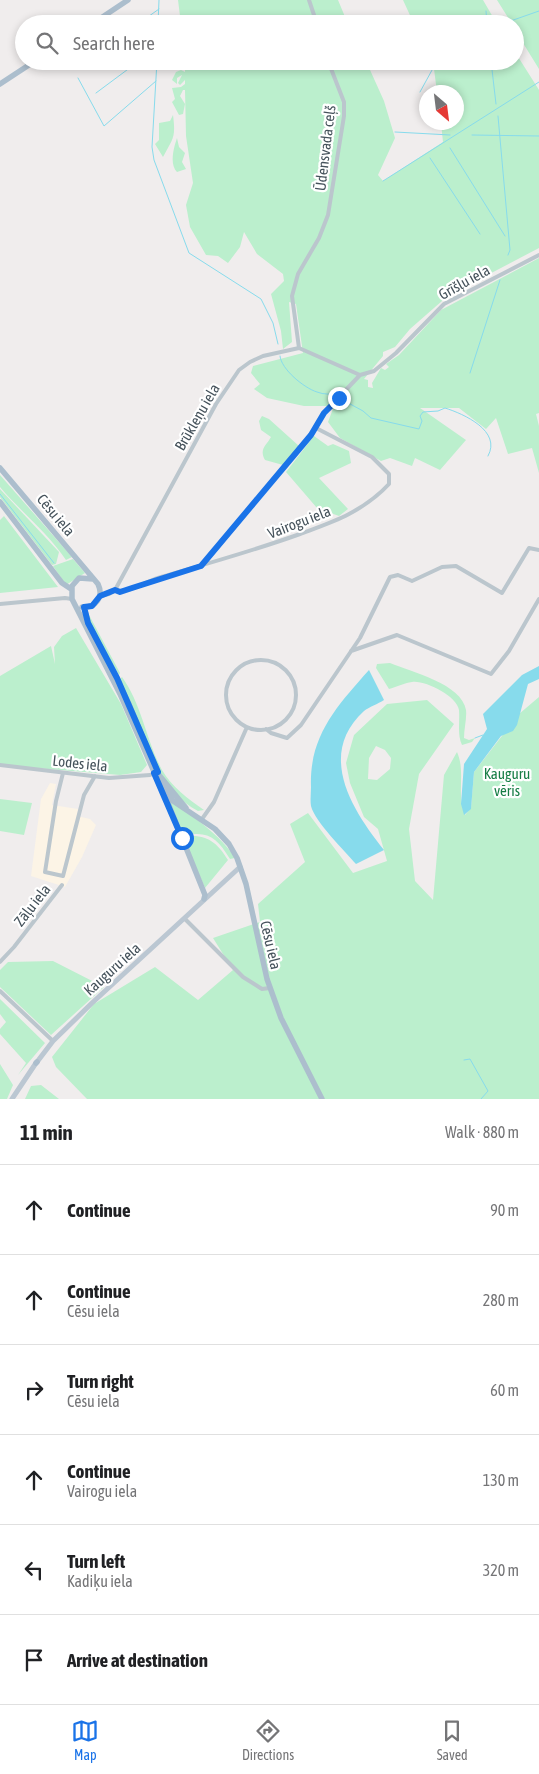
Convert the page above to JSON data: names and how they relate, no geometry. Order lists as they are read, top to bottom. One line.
{"streets":{"main road":["Cēsu iela","Kauguru iela"],"street":["Ūdensvada ceļš","Grīšļu iela","Brūkleņu iela","Vairogu iela","Lodes iela","Zāļu iela"]},"crossings":[["Ūdensvada ceļš","Brūkleņu iela"],["Grīšļu iela","Vairogu iela"],["Brūkleņu iela","Vairogu iela"],["Cēsu iela","Lodes iela"],["Cēsu iela","Kauguru iela"]],"parks":["Kauguru vēris"],"north":"bottom right","page":{"search":"Search here","heading":["11 min","Walk · 880 m"],"list":[["Continue","90 m"],["Continue","Cēsu iela","280 m"],["Turn right","Cēsu iela","60 m"],["Continue","Vairogu iela","130 m"],["Turn left","Kadiķu iela","320 m"],"Arrive at destination"],"nav":["Map","Directions","Saved"]}}
